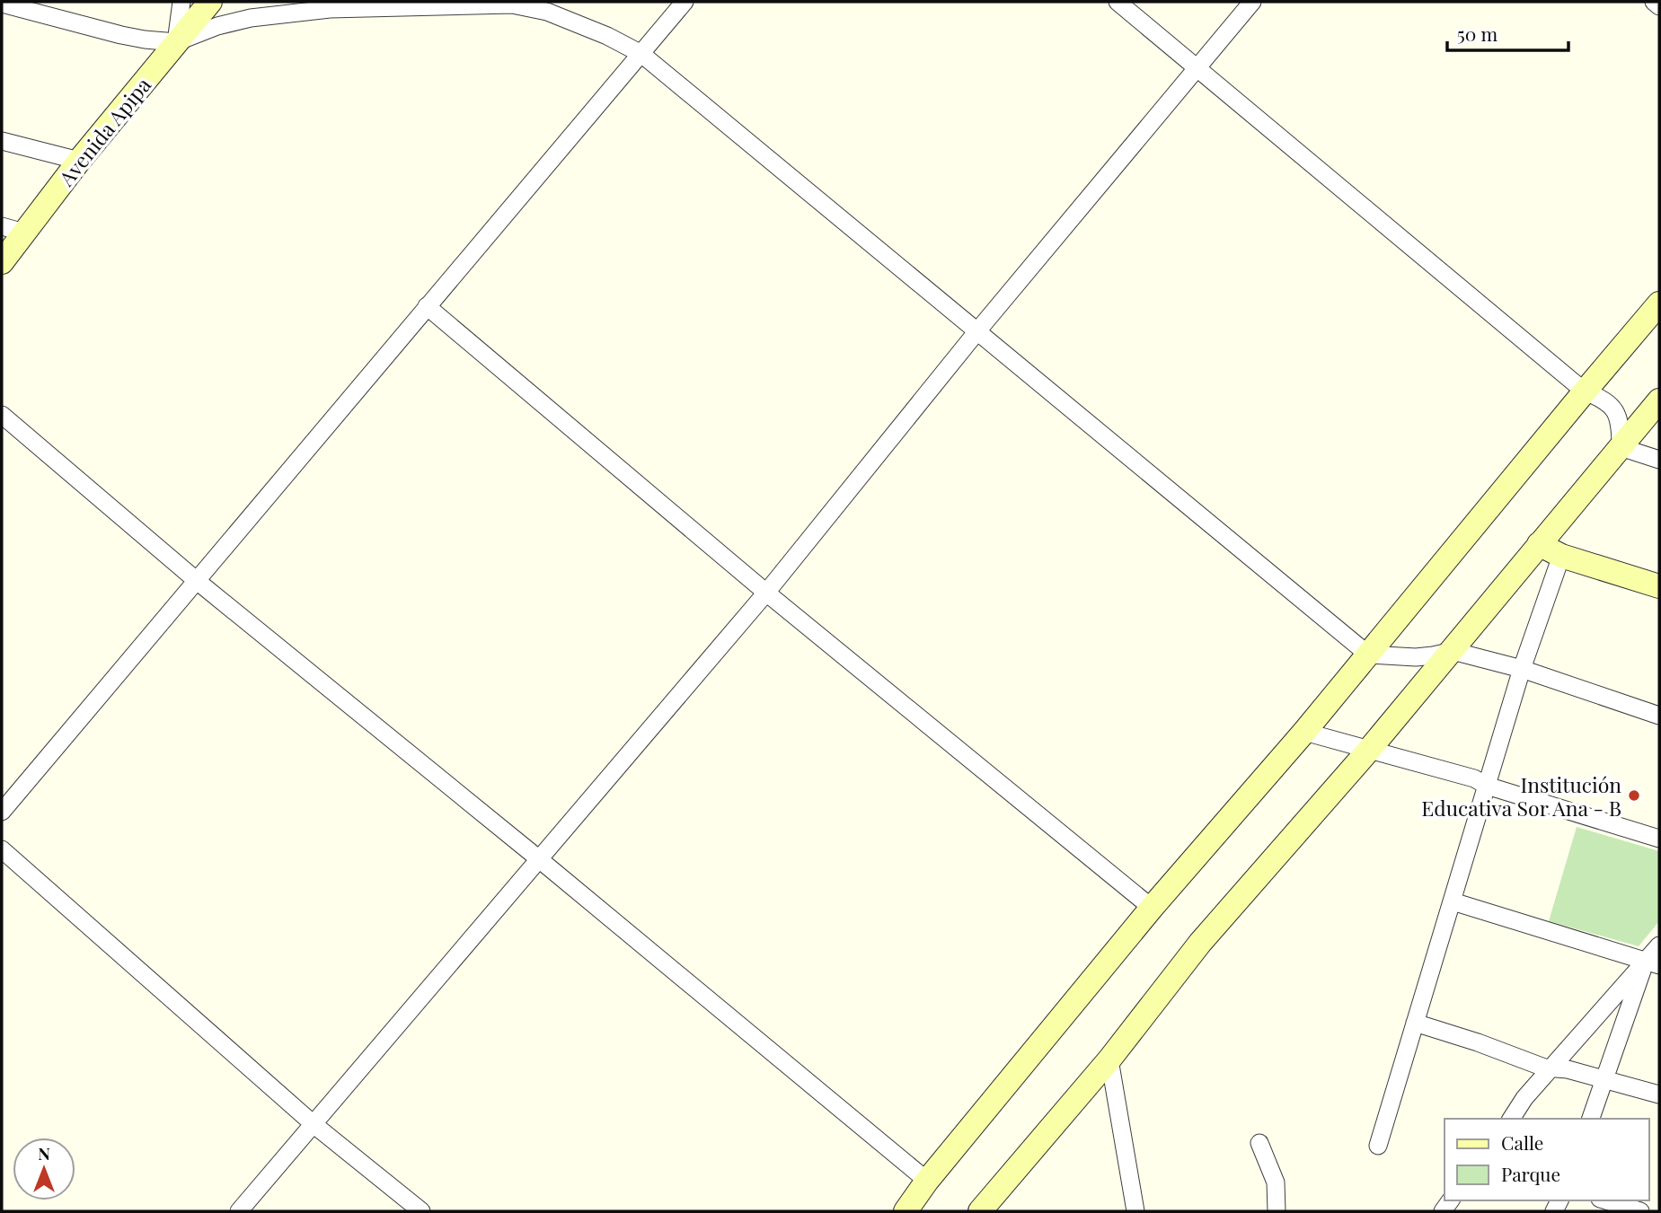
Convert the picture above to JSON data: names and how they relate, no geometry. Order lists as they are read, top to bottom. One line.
{"streets":{"street":["Avenida Apipa"]},"places":["Institución Educativa Sor Ana - B"],"legend":["Calle","Parque"],"scale_bar":"50 m","north":"top"}
